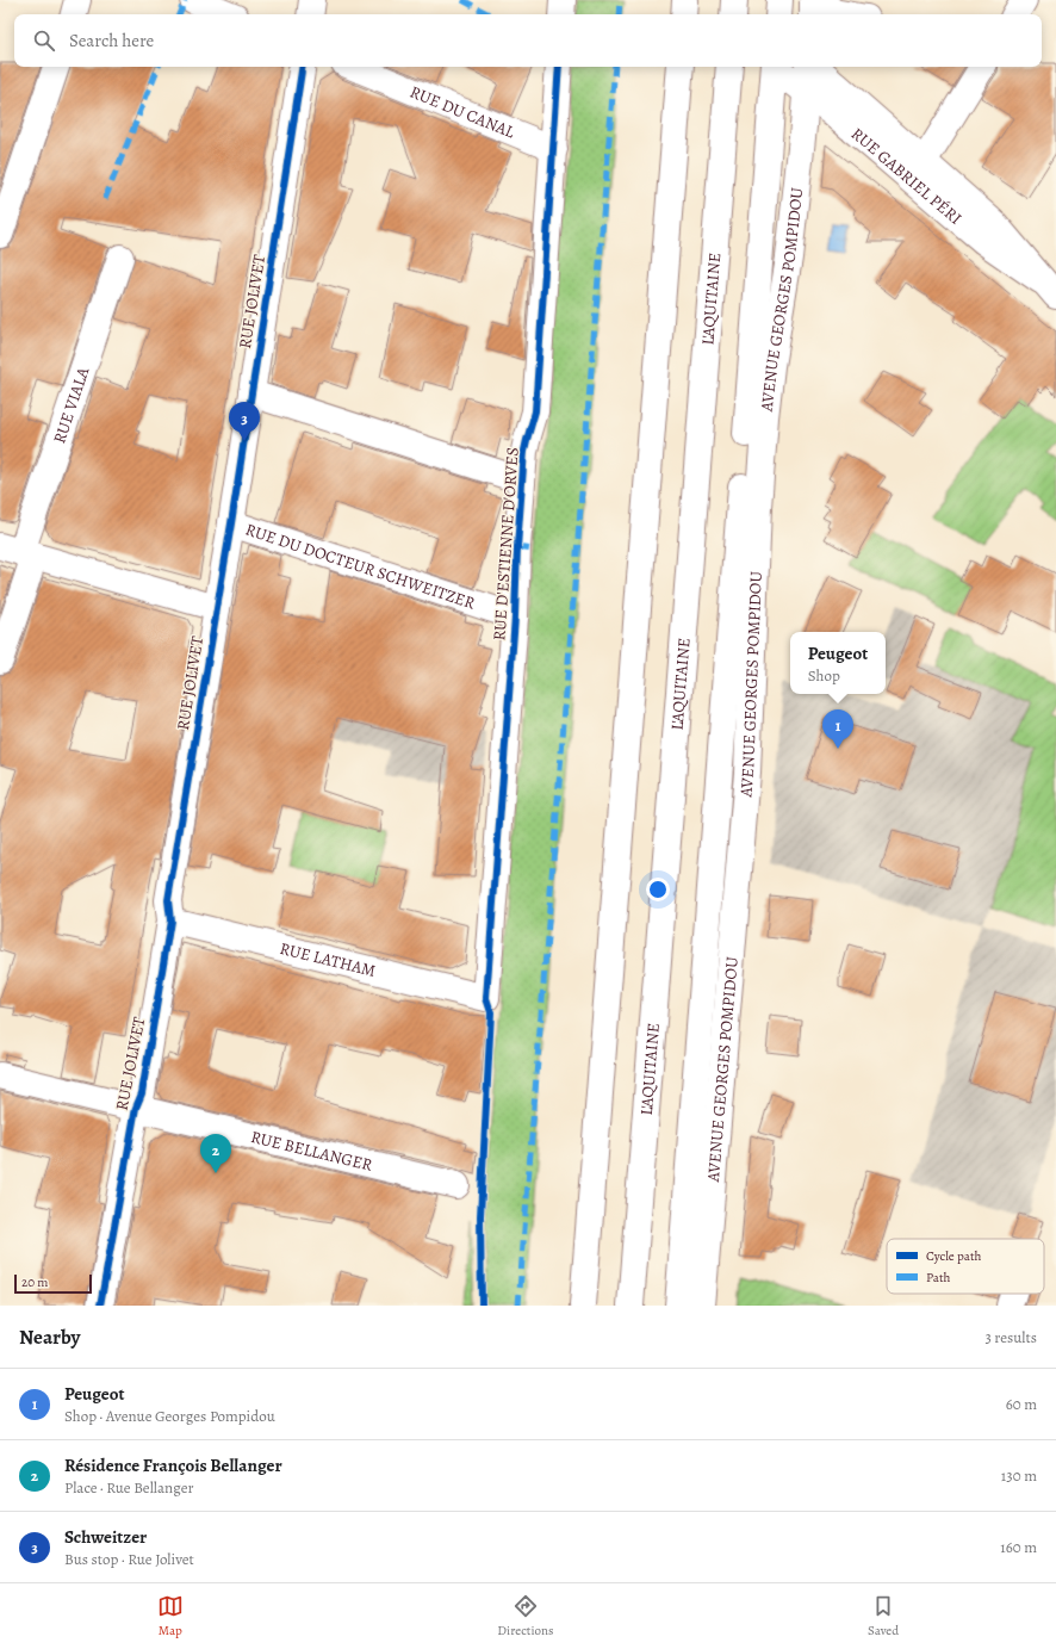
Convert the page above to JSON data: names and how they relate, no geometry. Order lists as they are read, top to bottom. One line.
{"streets":{"main road":["RUE DU CANAL","RUE GABRIEL PÉRI","L'AQUITAINE","AVENUE GEORGES POMPIDOU","RUE JOLIVET","RUE VIALA","RUE D'ESTIENNE D'ORVES","RUE DU DOCTEUR SCHWEITZER","RUE LATHAM","RUE BELLANGER"]},"crossings":[["RUE DU CANAL","RUE D'ESTIENNE D'ORVES"],["RUE GABRIEL PÉRI","AVENUE GEORGES POMPIDOU"],["RUE JOLIVET","RUE DU DOCTEUR SCHWEITZER"],["RUE JOLIVET","RUE LATHAM"],["RUE JOLIVET","RUE BELLANGER"],["RUE D'ESTIENNE D'ORVES","RUE DU DOCTEUR SCHWEITZER"],["RUE D'ESTIENNE D'ORVES","RUE LATHAM"]],"legend":["Cycle path","Path"],"scale_bar":"20 m","page":{"search":"Search here","pins":["3","1","2"],"popup":["Peugeot","Shop"],"scale":"20 m","heading":["Nearby","3 results"],"list":[{"mark":"1","name":"Peugeot","note":"Shop · Avenue Georges Pompidou","value":"60 m"},{"mark":"2","name":"Résidence François Bellanger","note":"Place · Rue Bellanger","value":"130 m"},{"mark":"3","name":"Schweitzer","note":"Bus stop · Rue Jolivet","value":"160 m"}],"nav":["Map","Directions","Saved"]}}
